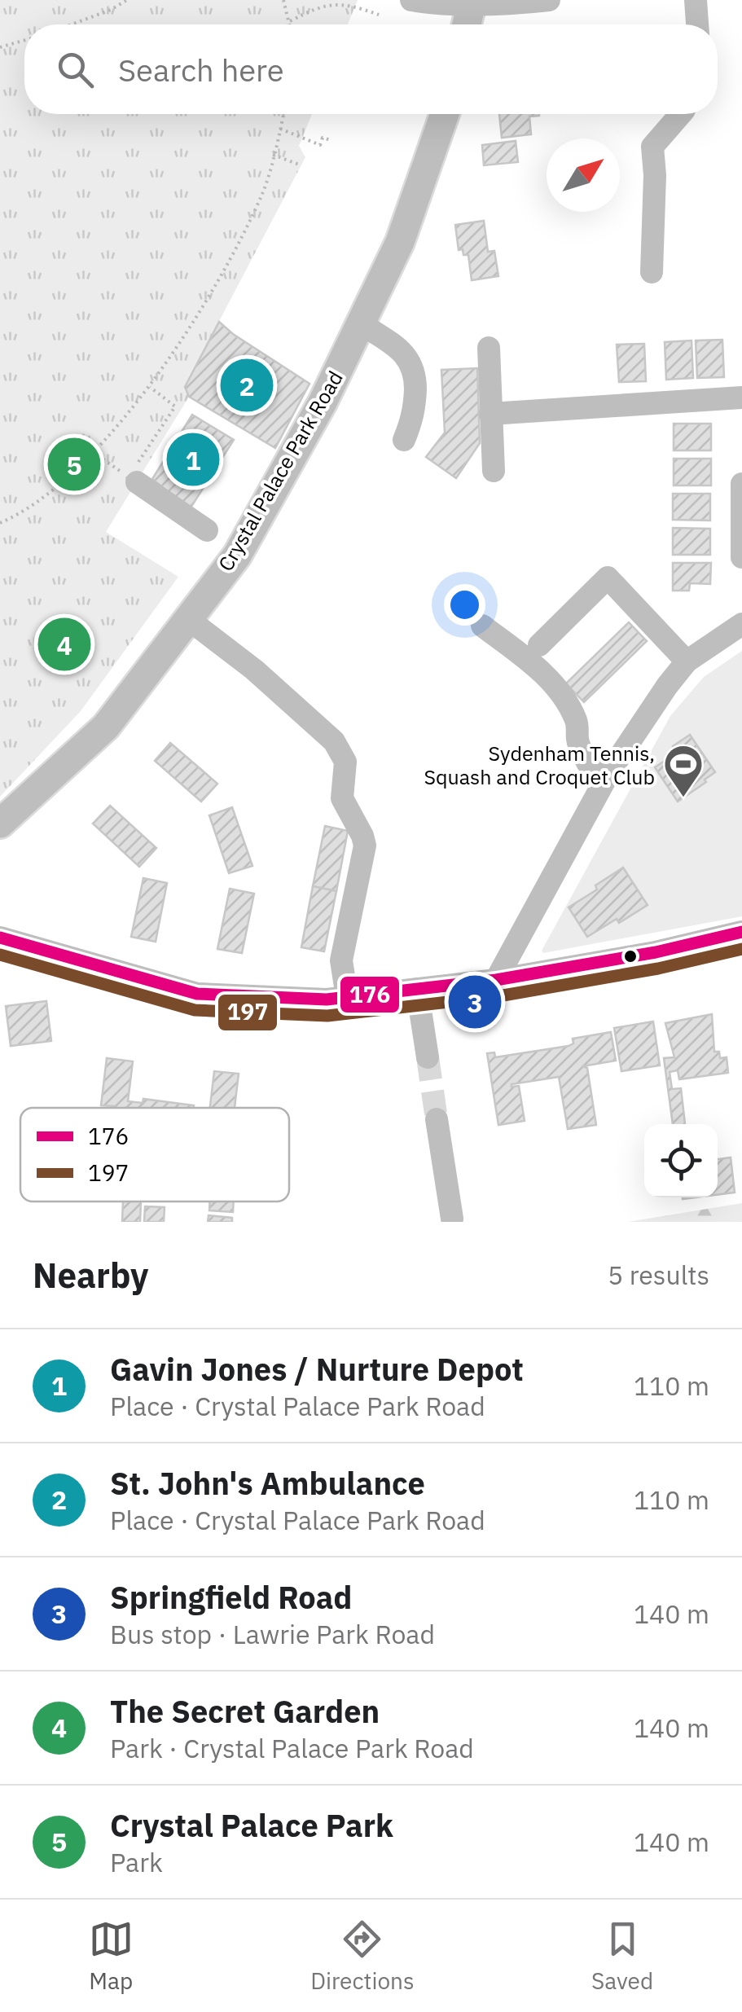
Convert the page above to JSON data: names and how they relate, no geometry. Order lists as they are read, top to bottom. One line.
{"streets":{"main road":["Crystal Palace Park Road"]},"places":{"sports":["Sydenham Tennis, Squash and Croquet Club"]},"lines":["transit line 176","transit line 197"],"legend":["176","197"],"north":"top right","page":{"search":"Search here","pins":["2","1","5","4","3"],"heading":["Nearby","5 results"],"list":[{"mark":"1","name":"Gavin Jones / Nurture Depot","note":"Place · Crystal Palace Park Road","value":"110 m"},{"mark":"2","name":"St. John's Ambulance","note":"Place · Crystal Palace Park Road","value":"110 m"},{"mark":"3","name":"Springfield Road","note":"Bus stop · Lawrie Park Road","value":"140 m"},{"mark":"4","name":"The Secret Garden","note":"Park · Crystal Palace Park Road","value":"140 m"},{"mark":"5","name":"Crystal Palace Park","note":"Park","value":"140 m"}],"nav":["Map","Directions","Saved"]}}
